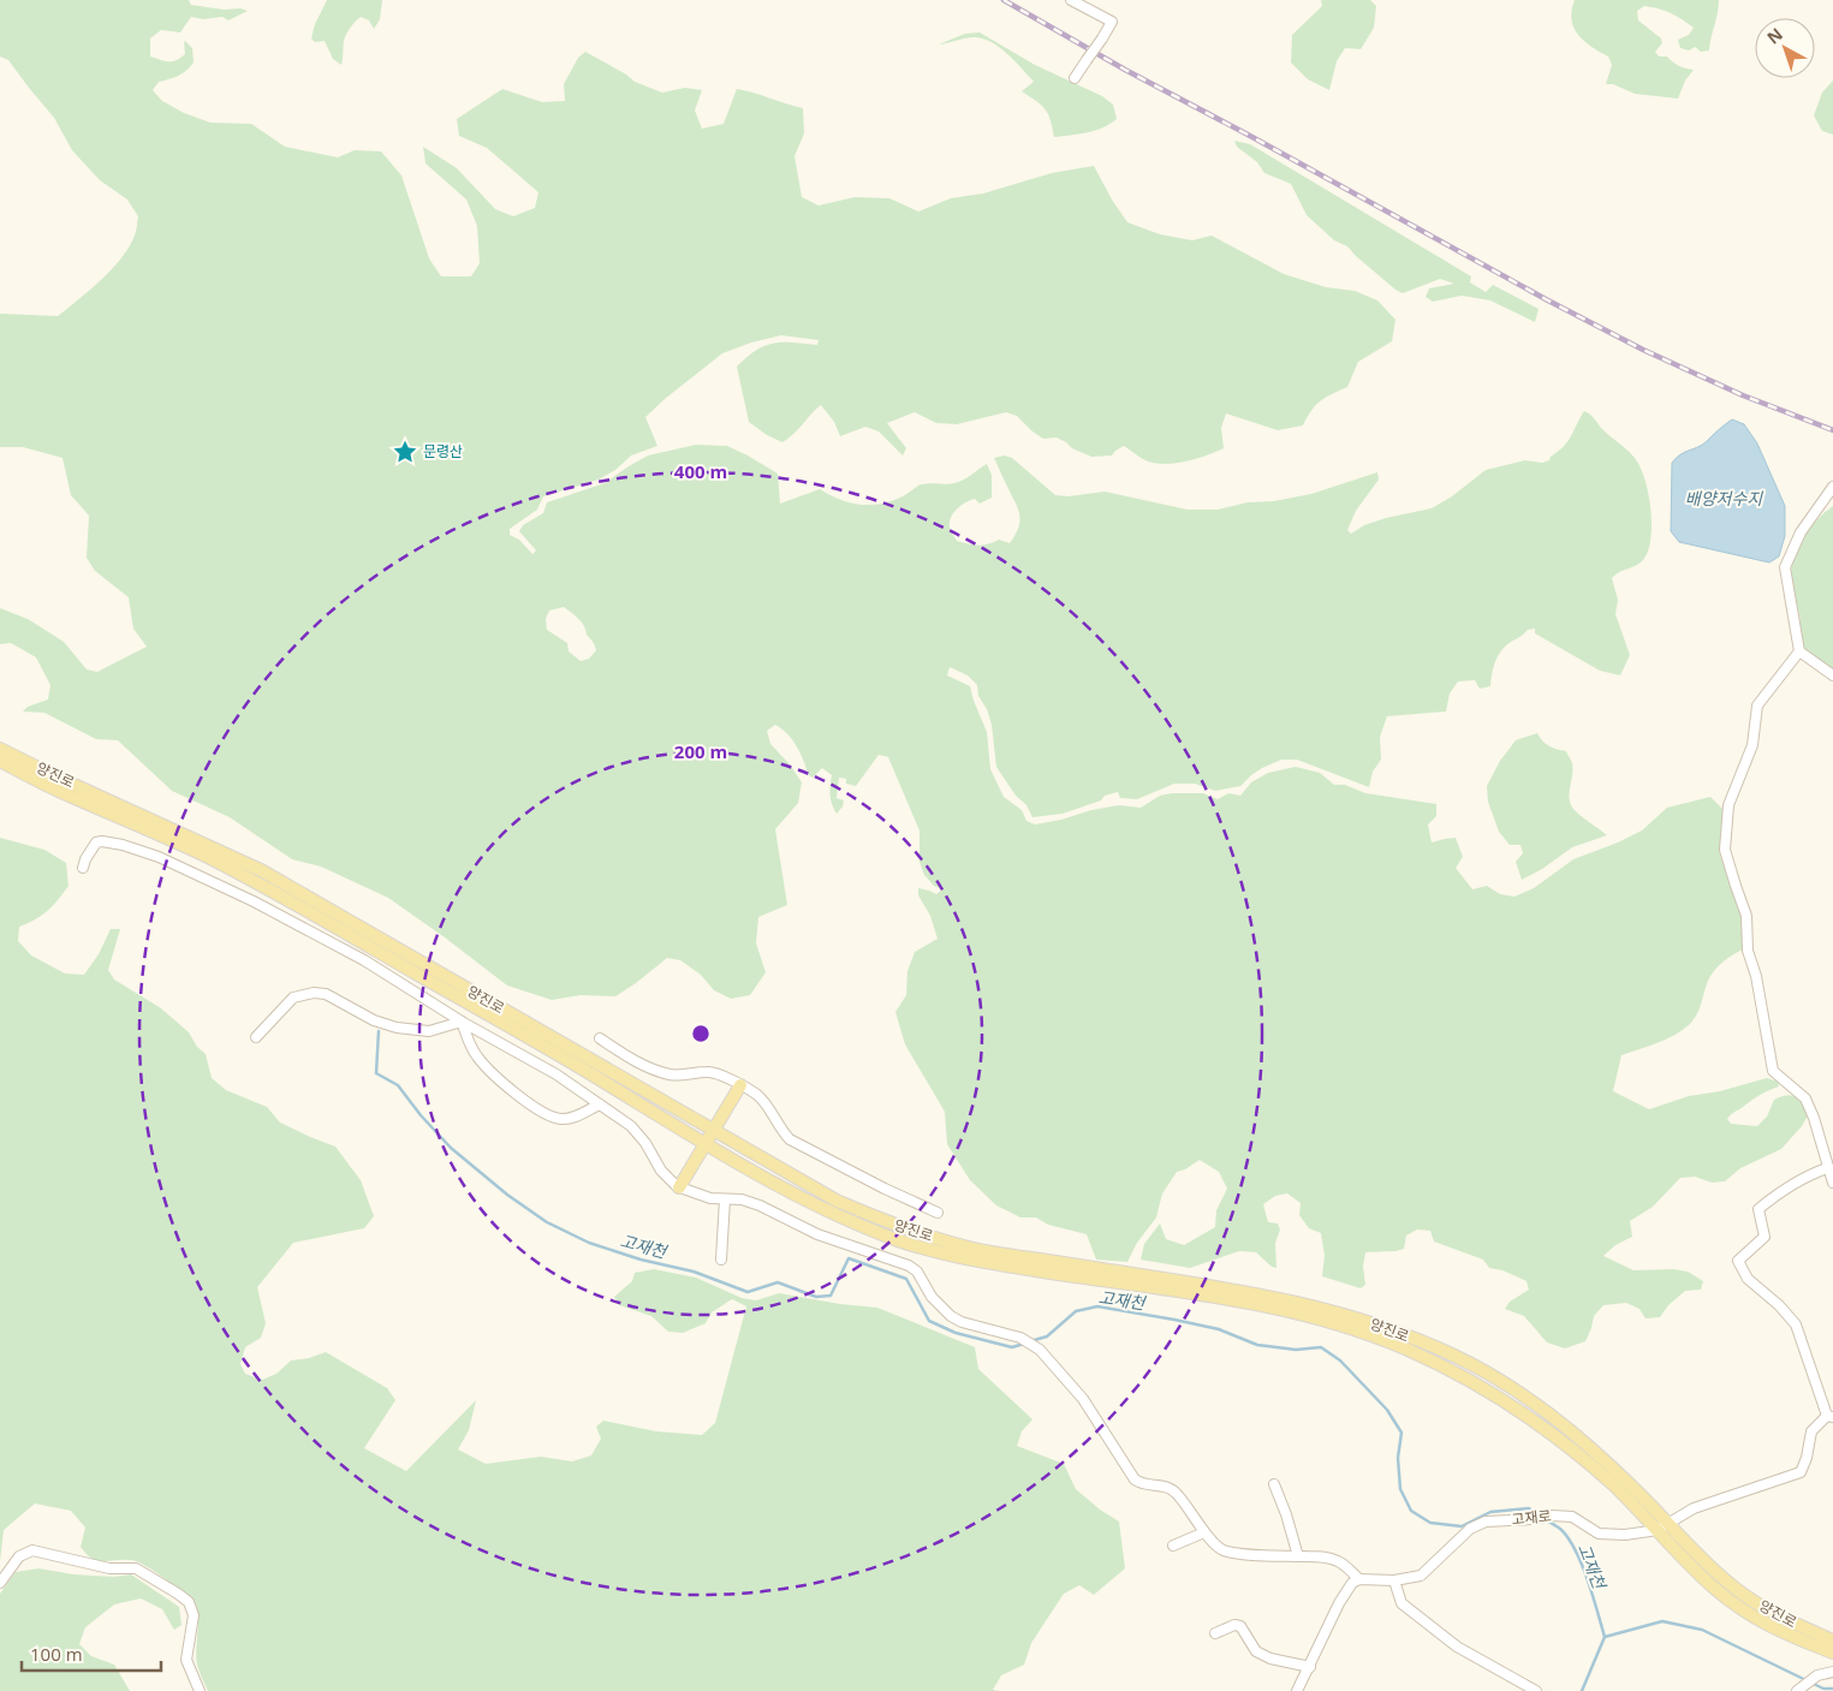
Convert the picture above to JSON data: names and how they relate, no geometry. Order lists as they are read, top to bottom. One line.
{"streets":{"main road":["양진로"],"street":["고재로"]},"crossings":[["양진로","고재로"]],"water":["배양저수지","고재천"],"places":{"place":["문령산"]},"scale_bar":"100 m","north":"top left","rings":["400 m","200 m"]}
